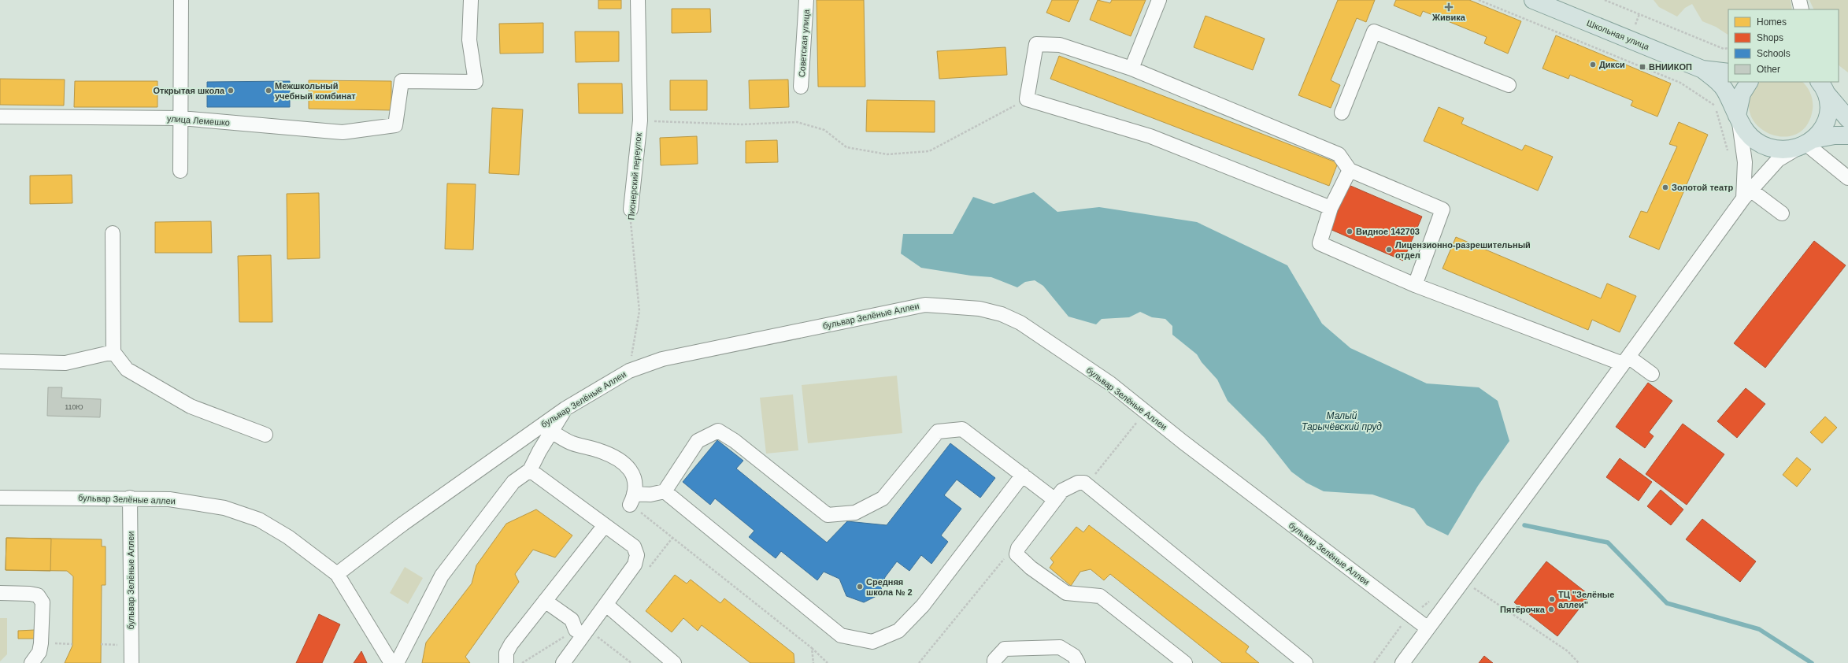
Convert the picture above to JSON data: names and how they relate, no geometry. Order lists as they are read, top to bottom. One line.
{"streets":{"main road":["Школьная улица"],"street":["Советская улица","улица Лемешко","Пионерский переулок","бульвар Зелёные Аллеи","бульвар Зелёные аллеи"]},"crossings":[["Пионерский переулок","бульвар Зелёные Аллеи"],["бульвар Зелёные Аллеи","бульвар Зелёные аллеи"]],"water":["Малый Тарычёвский пруд"],"places":{"health":["Живика"],"other":["Дикси","Открытая школа","Межшкольный учебный комбинат","Золотой театр","Видное 142703","Лицензионно-разрешительный отдел","Средняя школа № 2","ТЦ \"Зелёные аллеи\"","Пятёрочка"],"transit":["ВНИИКОП"]},"house_numbers":["110Ю"],"legend":["Homes","Shops","Schools","Other"]}
